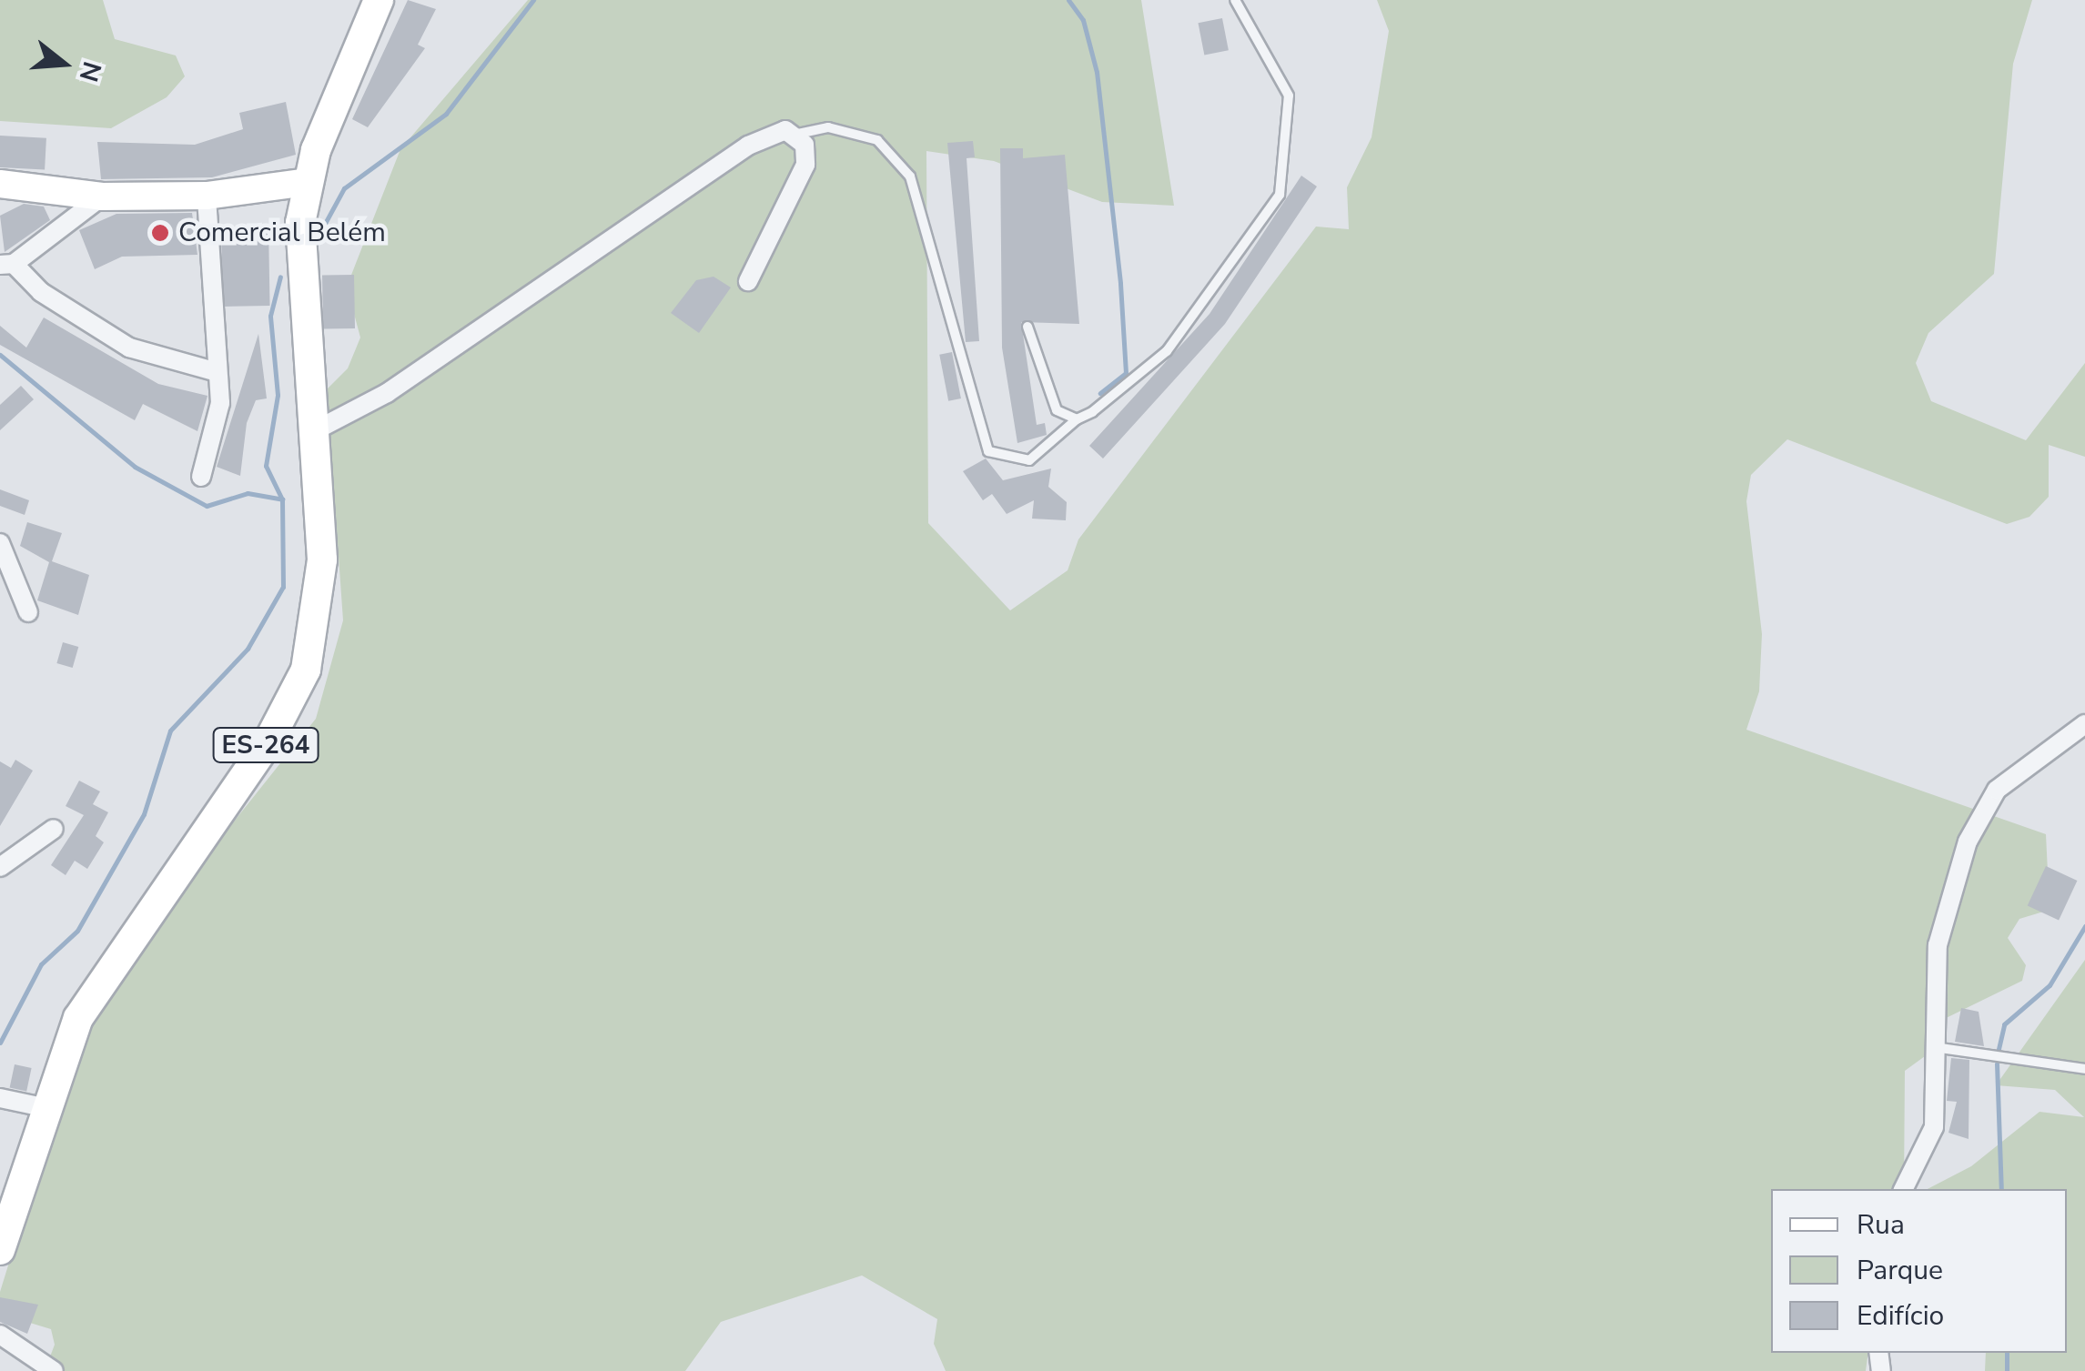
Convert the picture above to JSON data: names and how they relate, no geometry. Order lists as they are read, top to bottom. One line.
{"streets":{"main road":["ES-264"]},"places":["Comercial Belém"],"legend":["Rua","Parque","Edifício"],"north":"right"}
